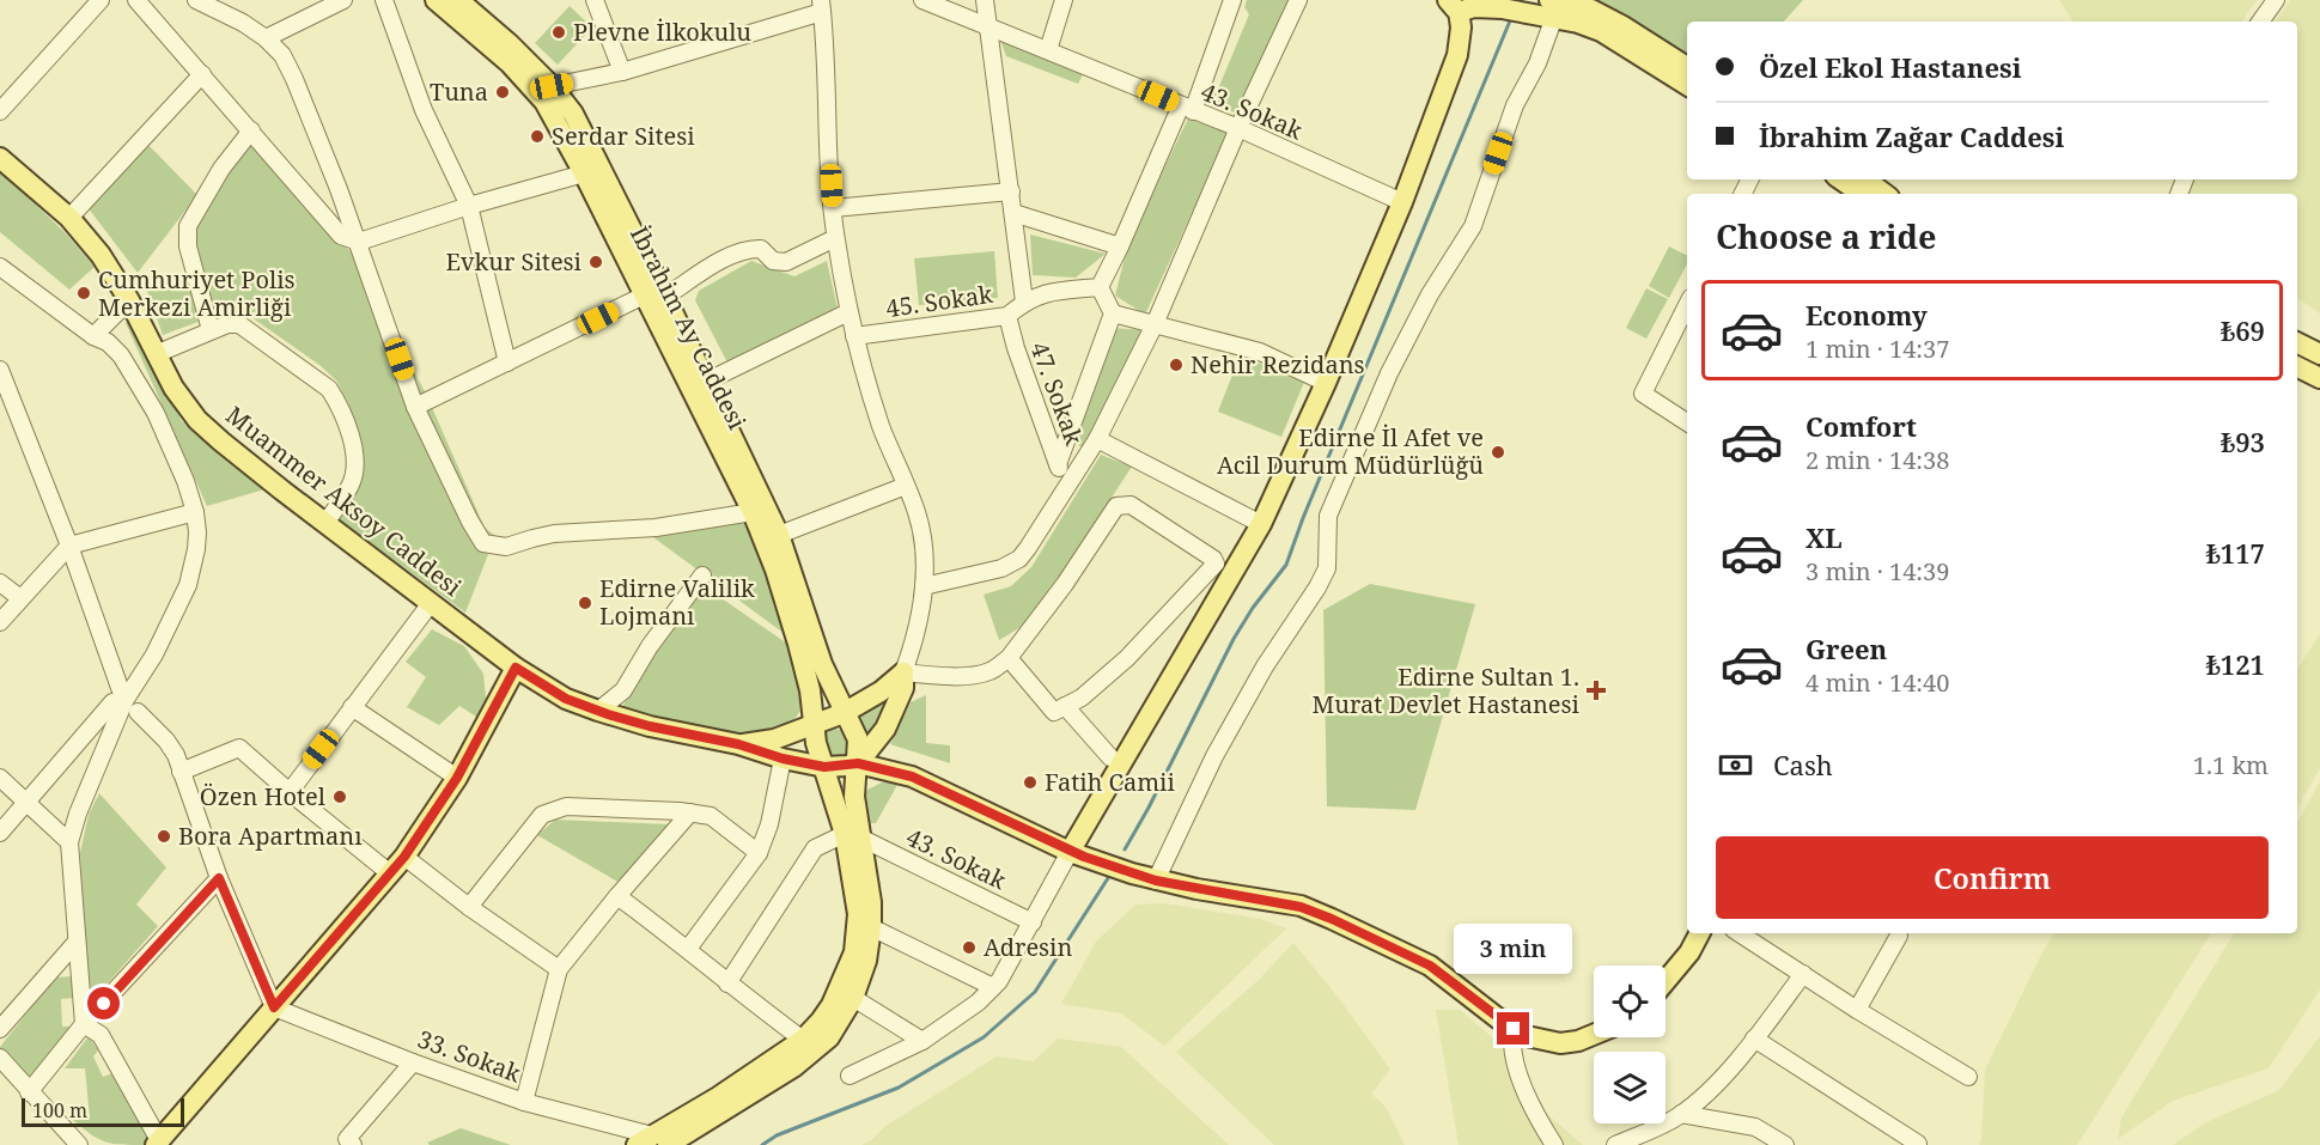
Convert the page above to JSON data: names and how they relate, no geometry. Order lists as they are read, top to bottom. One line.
{"streets":{"main road":["İbrahim Ay Caddesi","Muammer Aksoy Caddesi"],"street":["43. Sokak","45. Sokak","47. Sokak","33. Sokak"]},"crossings":[["43. Sokak","İbrahim Ay Caddesi"],["45. Sokak","47. Sokak"]],"places":{"other":["Plevne İlkokulu","Tuna","Serdar Sitesi","Evkur Sitesi","Cumhuriyet Polis Merkezi Amirliği","Nehir Rezidans","Edirne İl Afet ve Acil Durum Müdürlüğü","Edirne Valilik Lojmanı","Fatih Camii","Özen Hotel","Bora Apartmanı","Adresin"],"health":["Edirne Sultan 1. Murat Devlet Hastanesi"]},"scale_bar":"100 m","page":{"banner":["Özel Ekol Hastanesi","İbrahim Zağar Caddesi"],"heading":"Choose a ride","list":[{"name":"Economy","note":"1 min · 14:37","value":"₺69"},{"name":"Comfort","note":"2 min · 14:38","value":"₺93"},{"name":"XL","note":"3 min · 14:39","value":"₺117"},{"name":"Green","note":"4 min · 14:40","value":"₺121"}],"pay":["Cash","1.1 km"],"buttons":"Confirm","bubble":"3 min","scale":"100 m"}}
